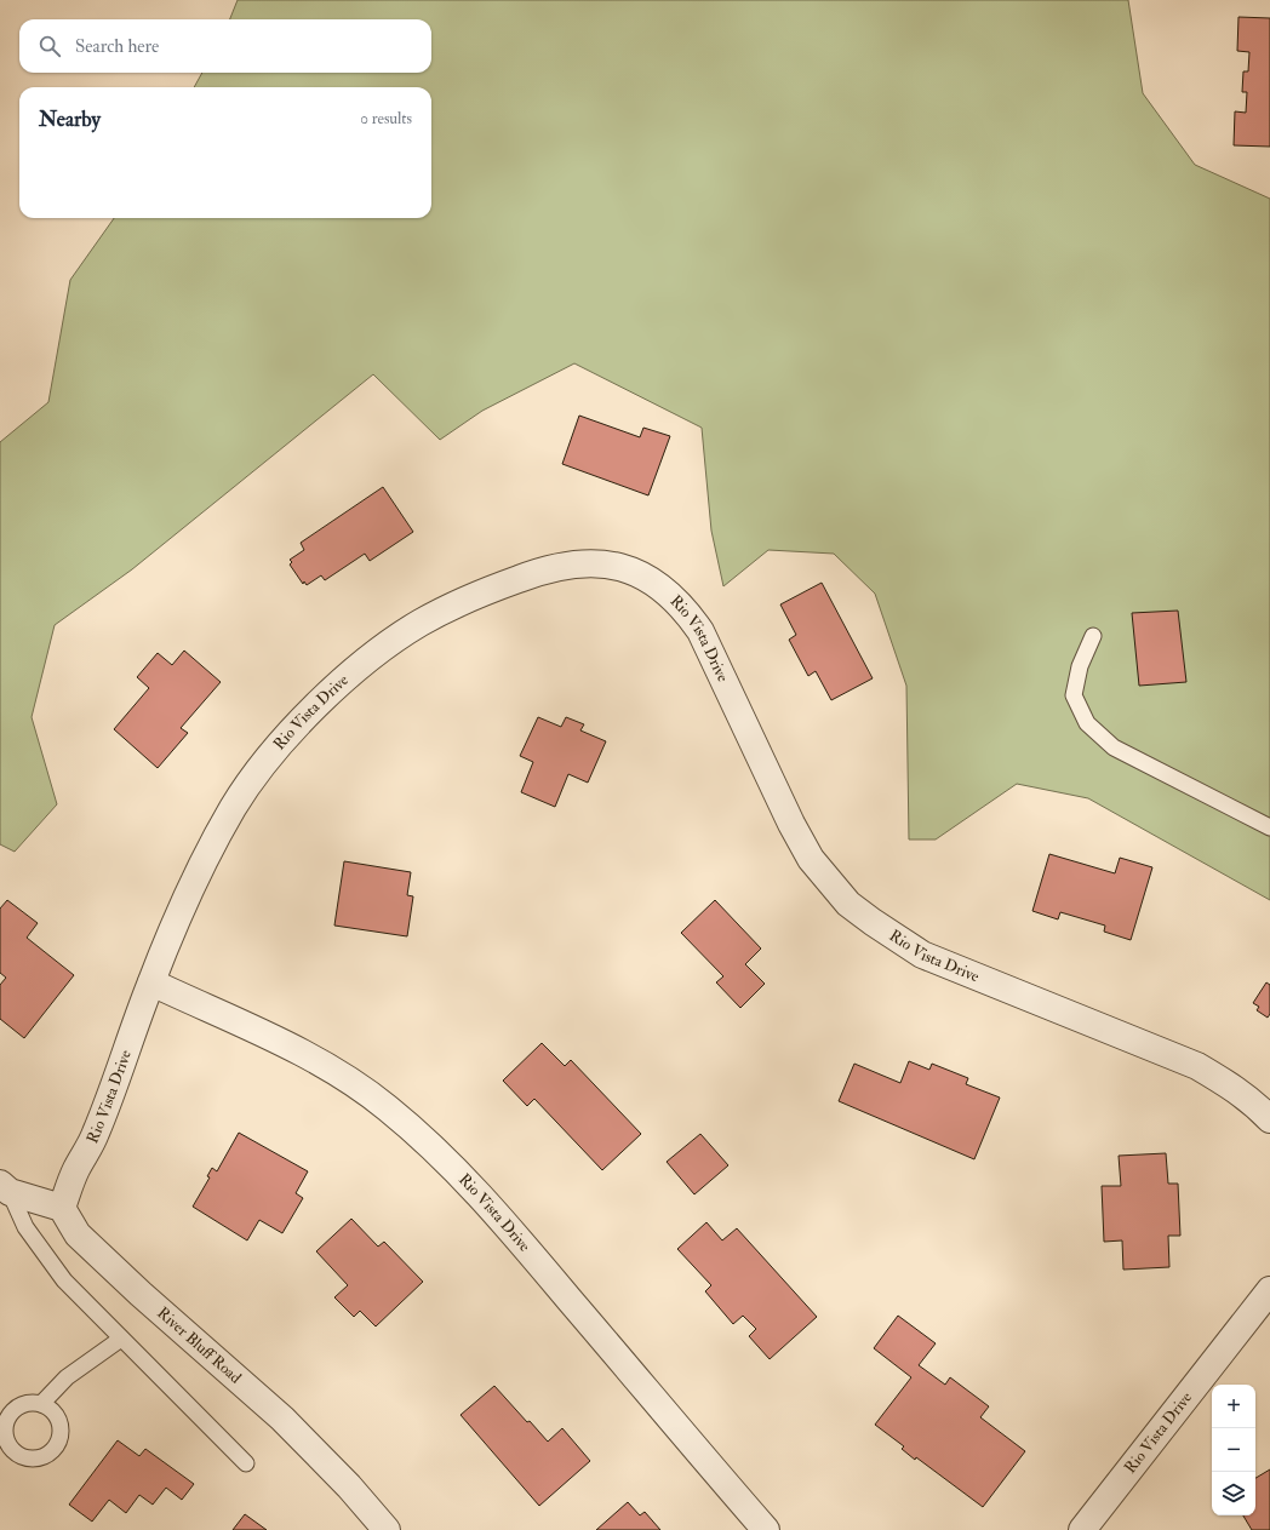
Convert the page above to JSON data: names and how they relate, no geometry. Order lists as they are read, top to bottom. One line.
{"streets":{"street":["Rio Vista Drive","River Bluff Road"]},"crossings":[["Rio Vista Drive","River Bluff Road"]],"page":{"search":"Search here","heading":["Nearby","0 results"],"map_buttons":["+","−"]}}
